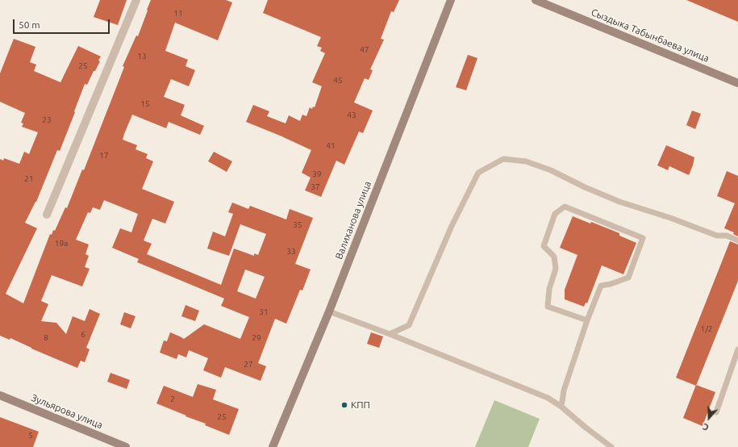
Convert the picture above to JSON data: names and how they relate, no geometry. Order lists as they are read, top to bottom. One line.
{"streets":{"street":["Сыздыка Табынбаева улица","Валиханова улица","Зульярова улица"]},"places":["КПП"],"house_numbers":["11","47","13","25","45","15","43","23","41","17","39","21","37","35","19а","33","31","1/2","6","8","29","27","2","25","5"],"scale_bar":"50 m","north":"bottom"}
